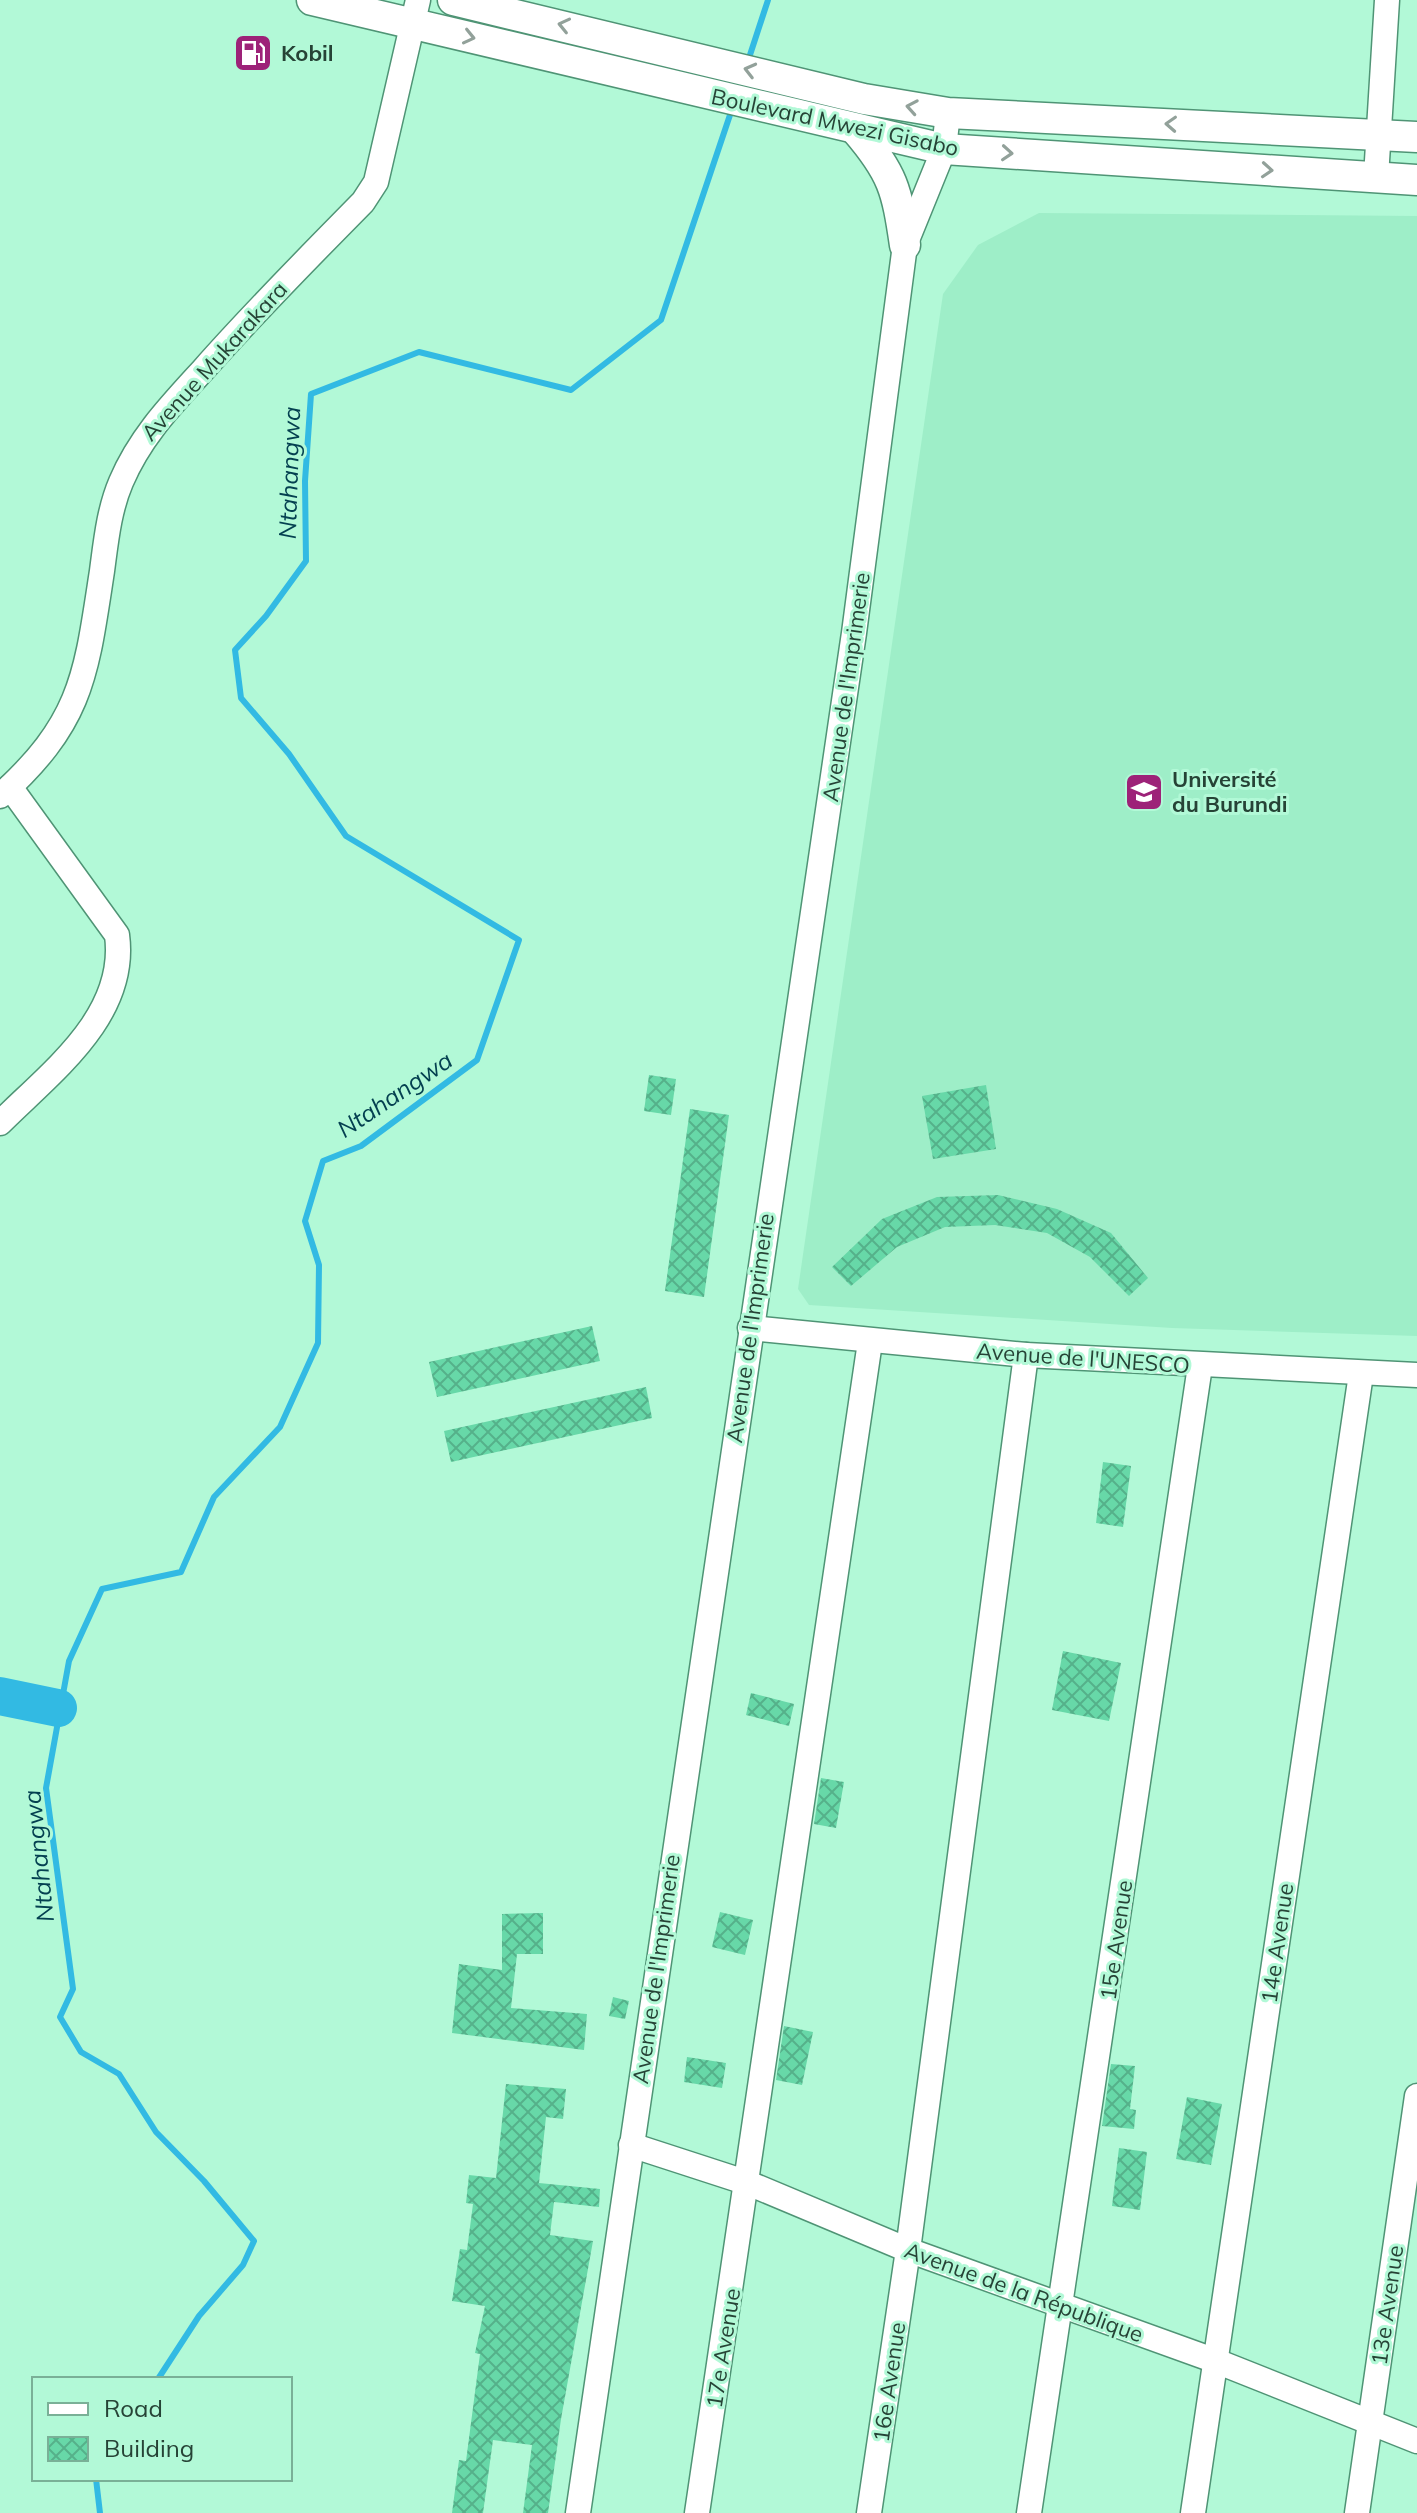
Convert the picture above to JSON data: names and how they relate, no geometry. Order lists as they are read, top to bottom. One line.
{"streets":{"main road":["Boulevard Mwezi Gisabo"],"street":["Avenue Mukarakara","Avenue de l'Imprimerie","Avenue de l'UNESCO","15e Avenue","14e Avenue","Avenue de la République","13e Avenue","17e Avenue","16e Avenue"]},"crossings":[["Boulevard Mwezi Gisabo","Avenue Mukarakara"],["Boulevard Mwezi Gisabo","Avenue de l'Imprimerie"],["Avenue de l'Imprimerie","Avenue de l'UNESCO"],["Avenue de l'Imprimerie","Avenue de la République"],["Avenue de l'UNESCO","15e Avenue"],["Avenue de l'UNESCO","14e Avenue"],["Avenue de l'UNESCO","17e Avenue"],["Avenue de l'UNESCO","16e Avenue"],["15e Avenue","Avenue de la République"],["14e Avenue","Avenue de la République"],["Avenue de la République","13e Avenue"],["Avenue de la République","17e Avenue"],["Avenue de la République","16e Avenue"]],"water":["Ntahangwa"],"places":{"fuel station":["Kobil"],"school or university":["Université du Burundi"]},"legend":["Road","Building"]}
